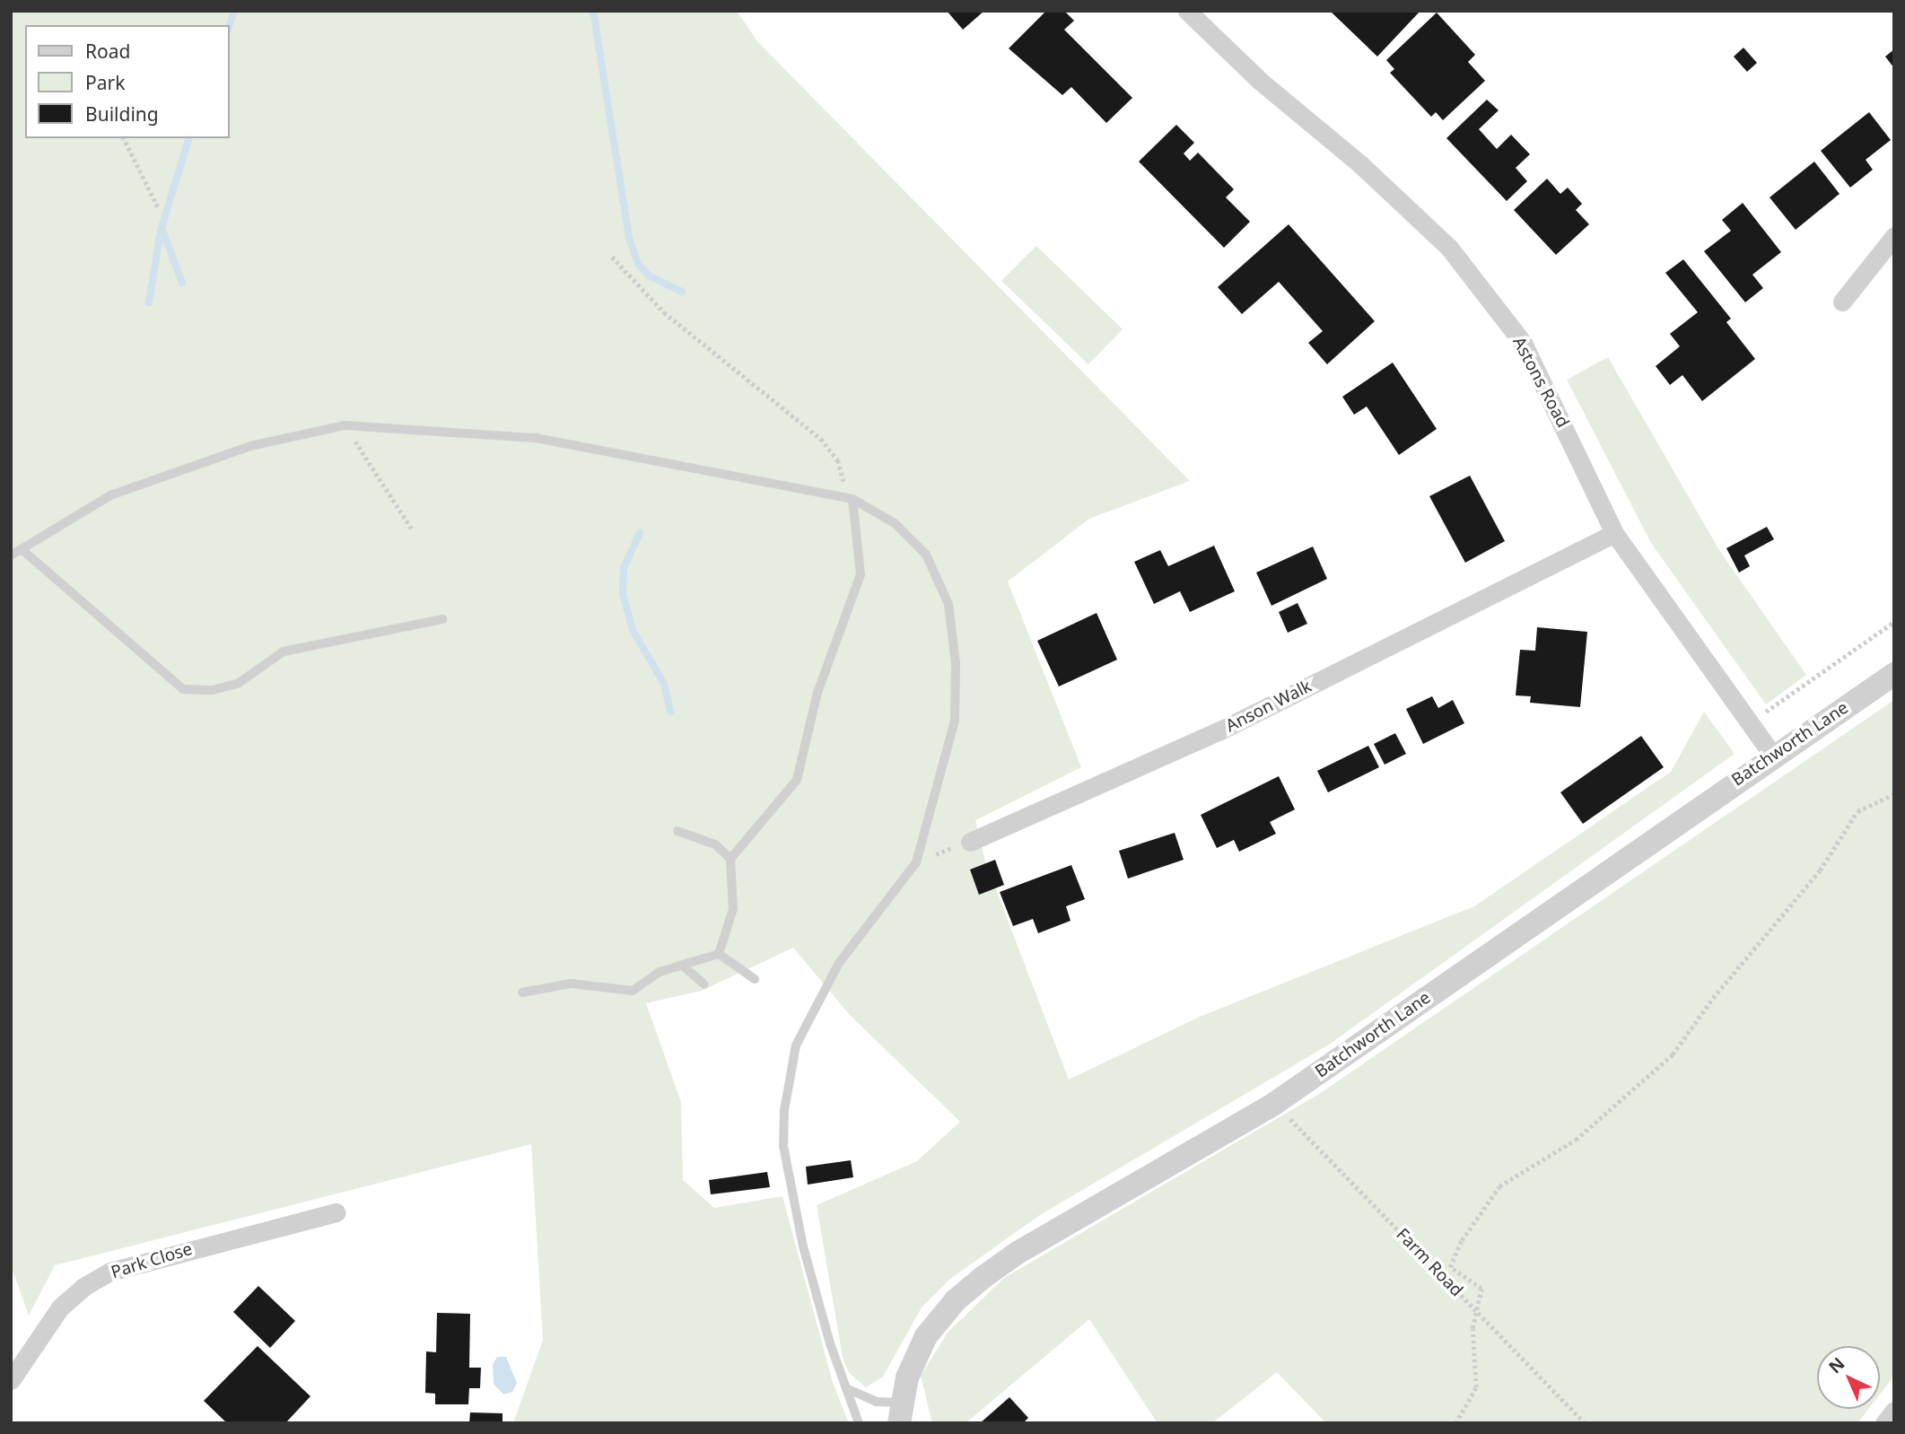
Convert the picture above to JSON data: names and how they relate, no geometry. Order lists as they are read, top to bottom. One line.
{"streets":{"street":["Astons Road","Anson Walk","Batchworth Lane","Park Close"],"path":["Farm Road"]},"crossings":[["Astons Road","Anson Walk"],["Astons Road","Batchworth Lane"],["Batchworth Lane","Farm Road"]],"legend":["Road","Park","Building"],"north":"top left"}
